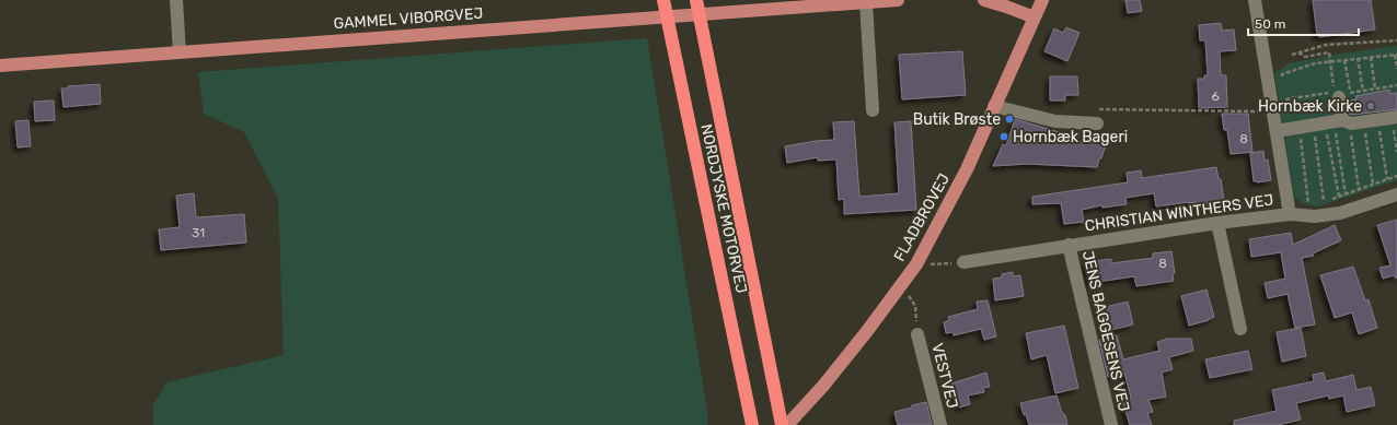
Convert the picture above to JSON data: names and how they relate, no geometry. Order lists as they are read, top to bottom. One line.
{"streets":{"highway":["NORDJYSKE MOTORVEJ"],"main road":["GAMMEL VIBORGVEJ","FLADBROVEJ"],"street":["CHRISTIAN WINTHERS VEJ","JENS BAGGESENS VEJ","VESTVEJ"]},"crossings":[["CHRISTIAN WINTHERS VEJ","JENS BAGGESENS VEJ"]],"places":["Hornbæk Kirke","Butik Brøste","Hornbæk Bageri"],"house_numbers":["6","8","31","8"],"scale_bar":"50 m"}
